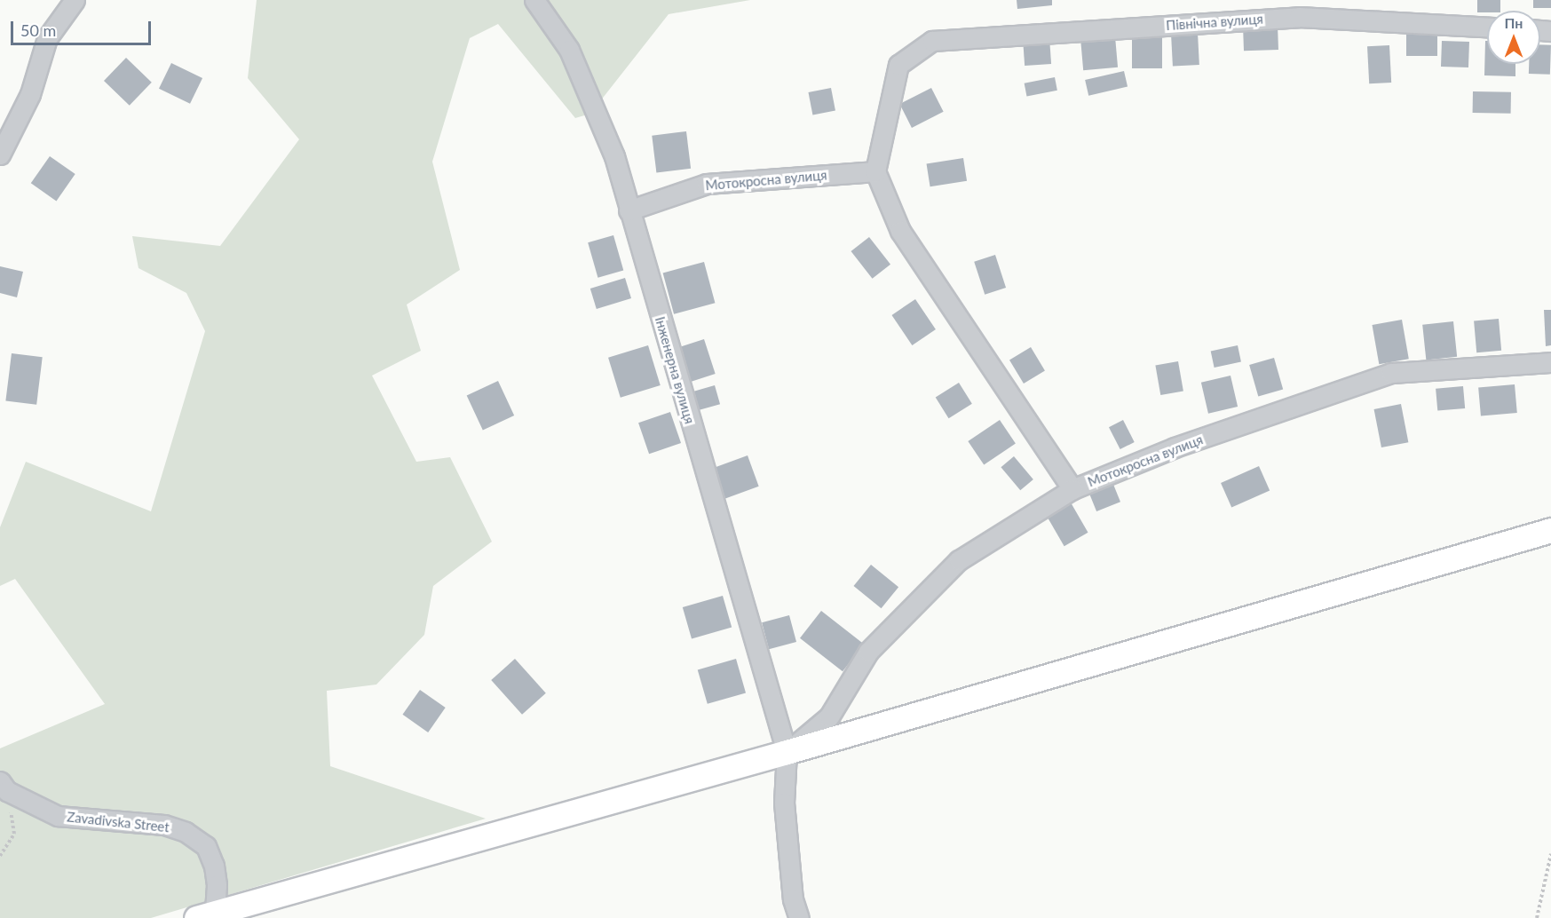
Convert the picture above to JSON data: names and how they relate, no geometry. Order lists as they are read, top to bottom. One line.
{"streets":{"street":["Північна вулиця","Мотокросна вулиця","Інженерна вулиця","Zavadivska Street"]},"crossings":[["Північна вулиця","Мотокросна вулиця"],["Мотокросна вулиця","Інженерна вулиця"]],"scale_bar":"50 m","north":"top"}
